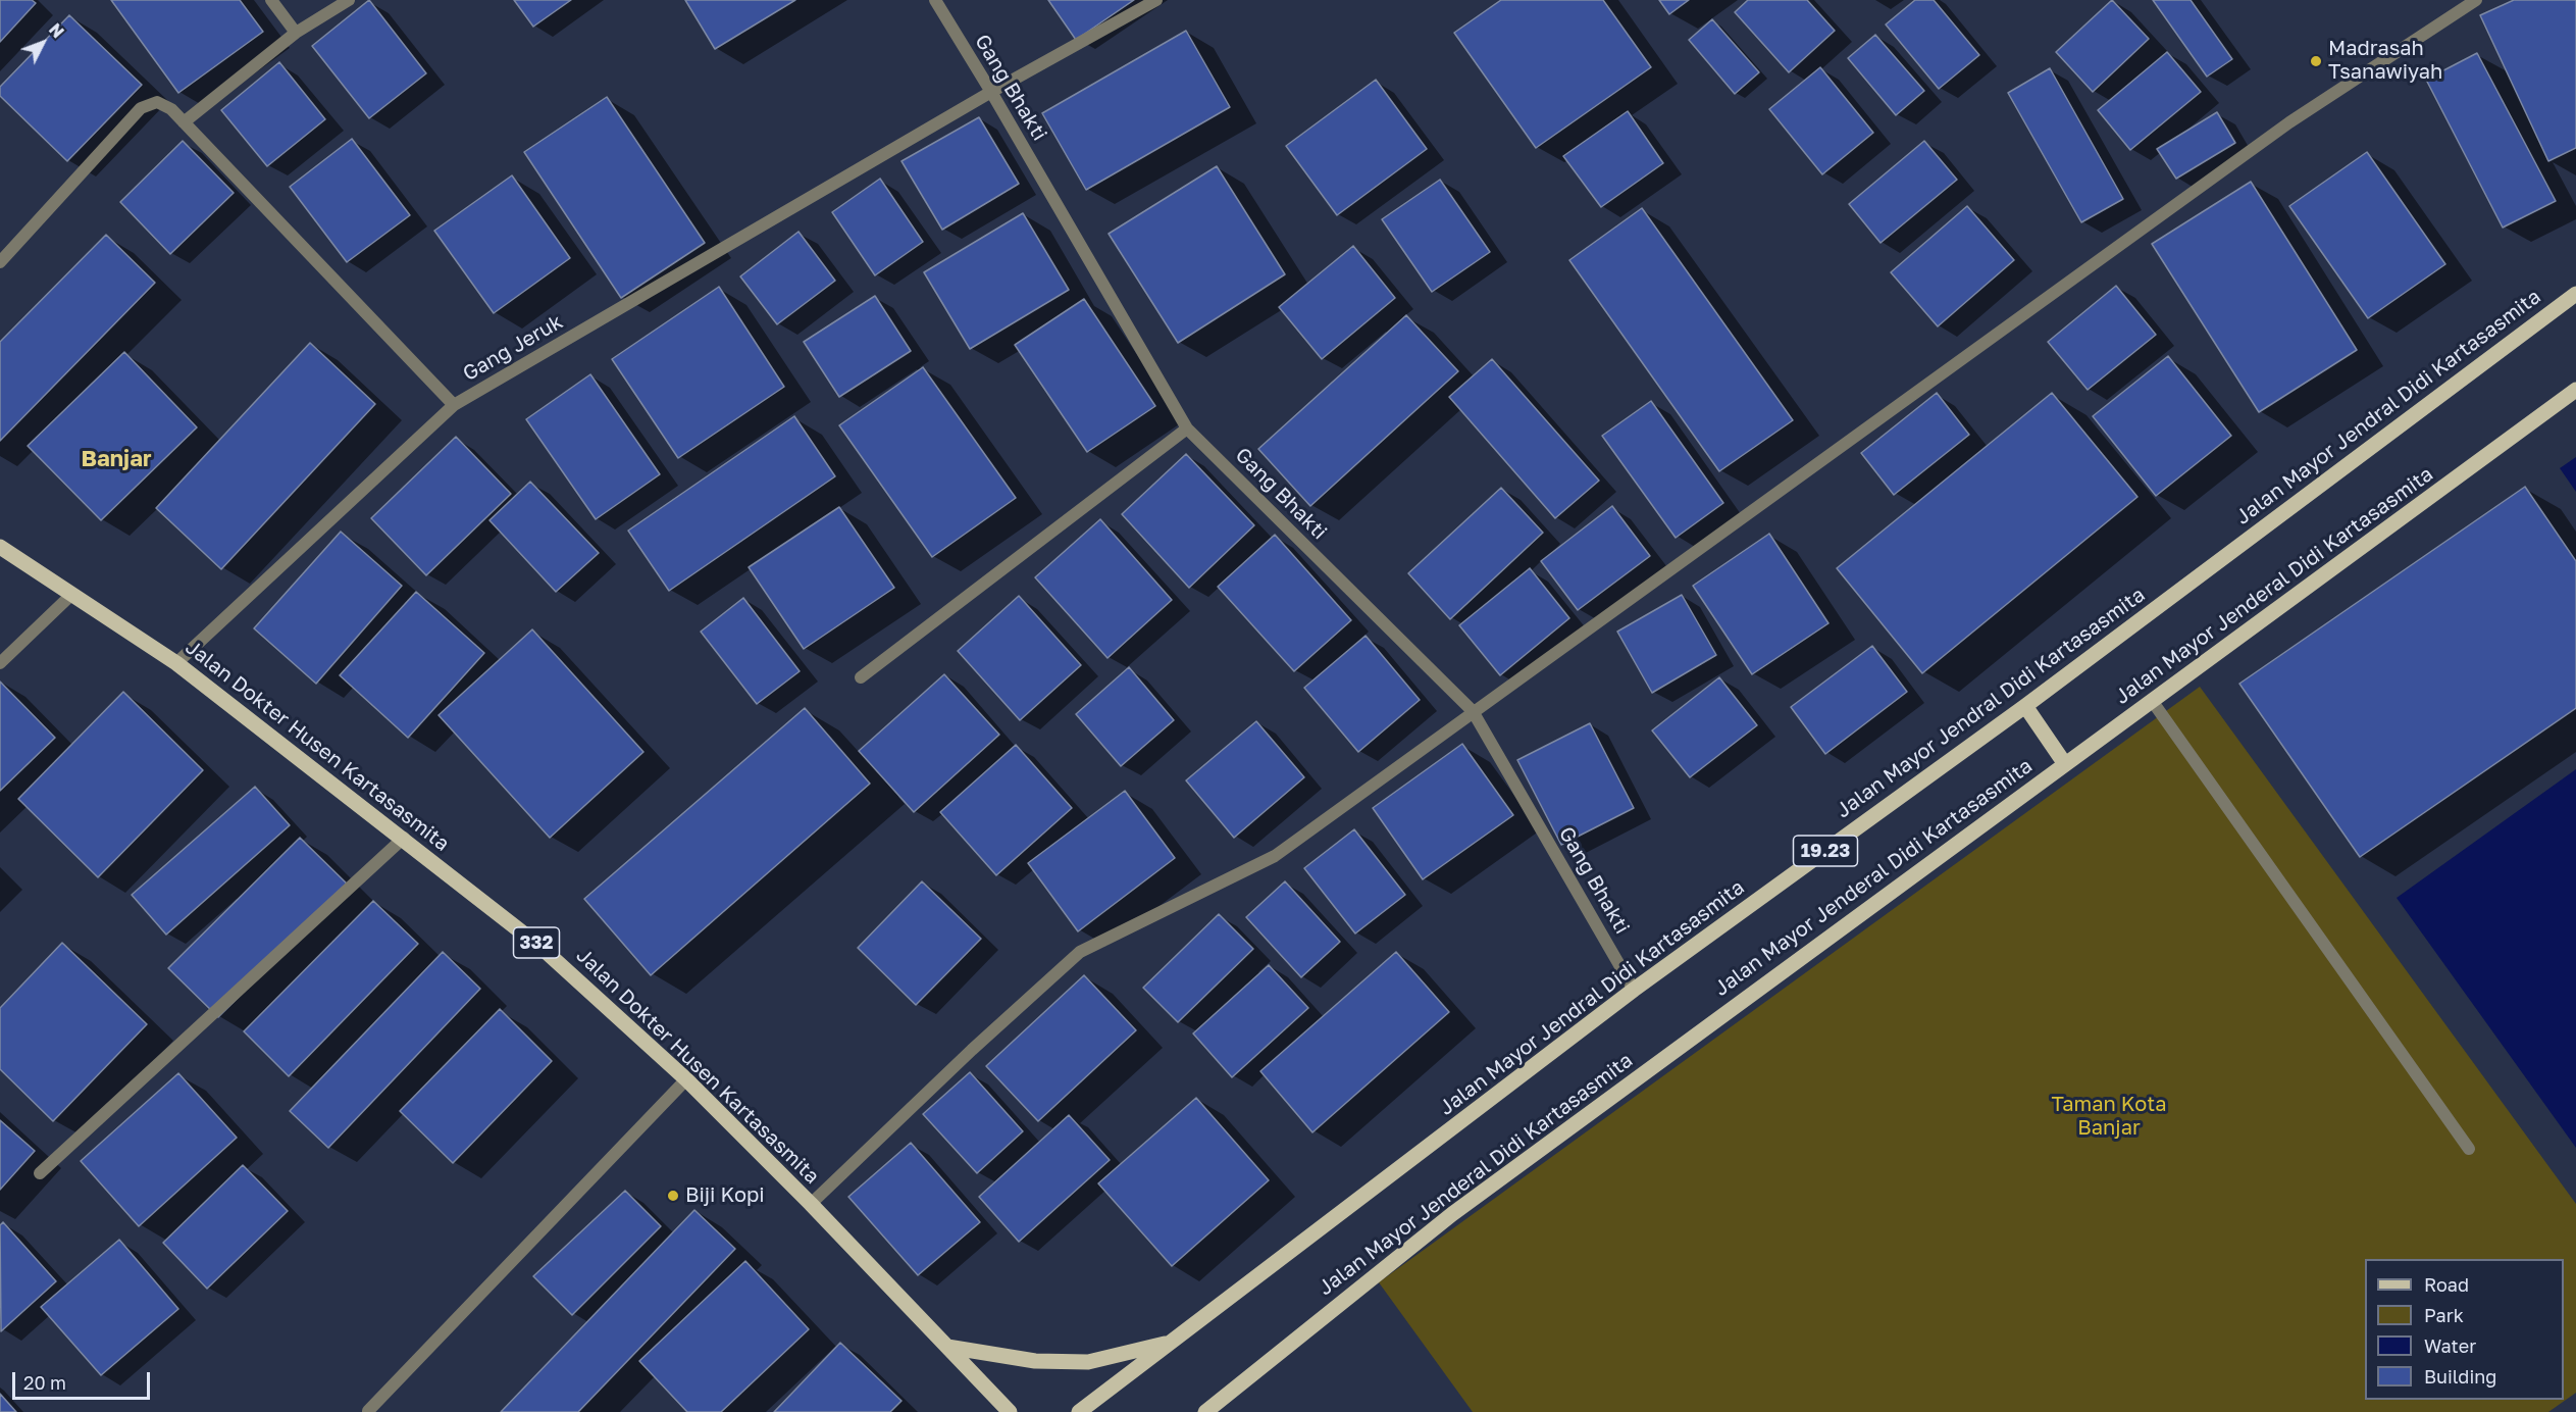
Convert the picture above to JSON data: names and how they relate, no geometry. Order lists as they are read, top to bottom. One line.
{"streets":{"main road":["Jalan Mayor Jendral Didi Kartasasmita","Jalan Mayor Jenderal Didi Kartasasmita","Jalan Dokter Husen Kartasasmita","19.23","332"],"street":["Gang Bhakti","Gang Jeruk"]},"crossings":[["Gang Bhakti","Gang Jeruk"],["Gang Bhakti","Jalan Mayor Jendral Didi Kartasasmita"]],"districts":["Banjar"],"parks":["Taman Kota Banjar"],"places":["Madrasah Tsanawiyah","Biji Kopi"],"legend":["Road","Park","Water","Building"],"scale_bar":"20 m","north":"top right"}
